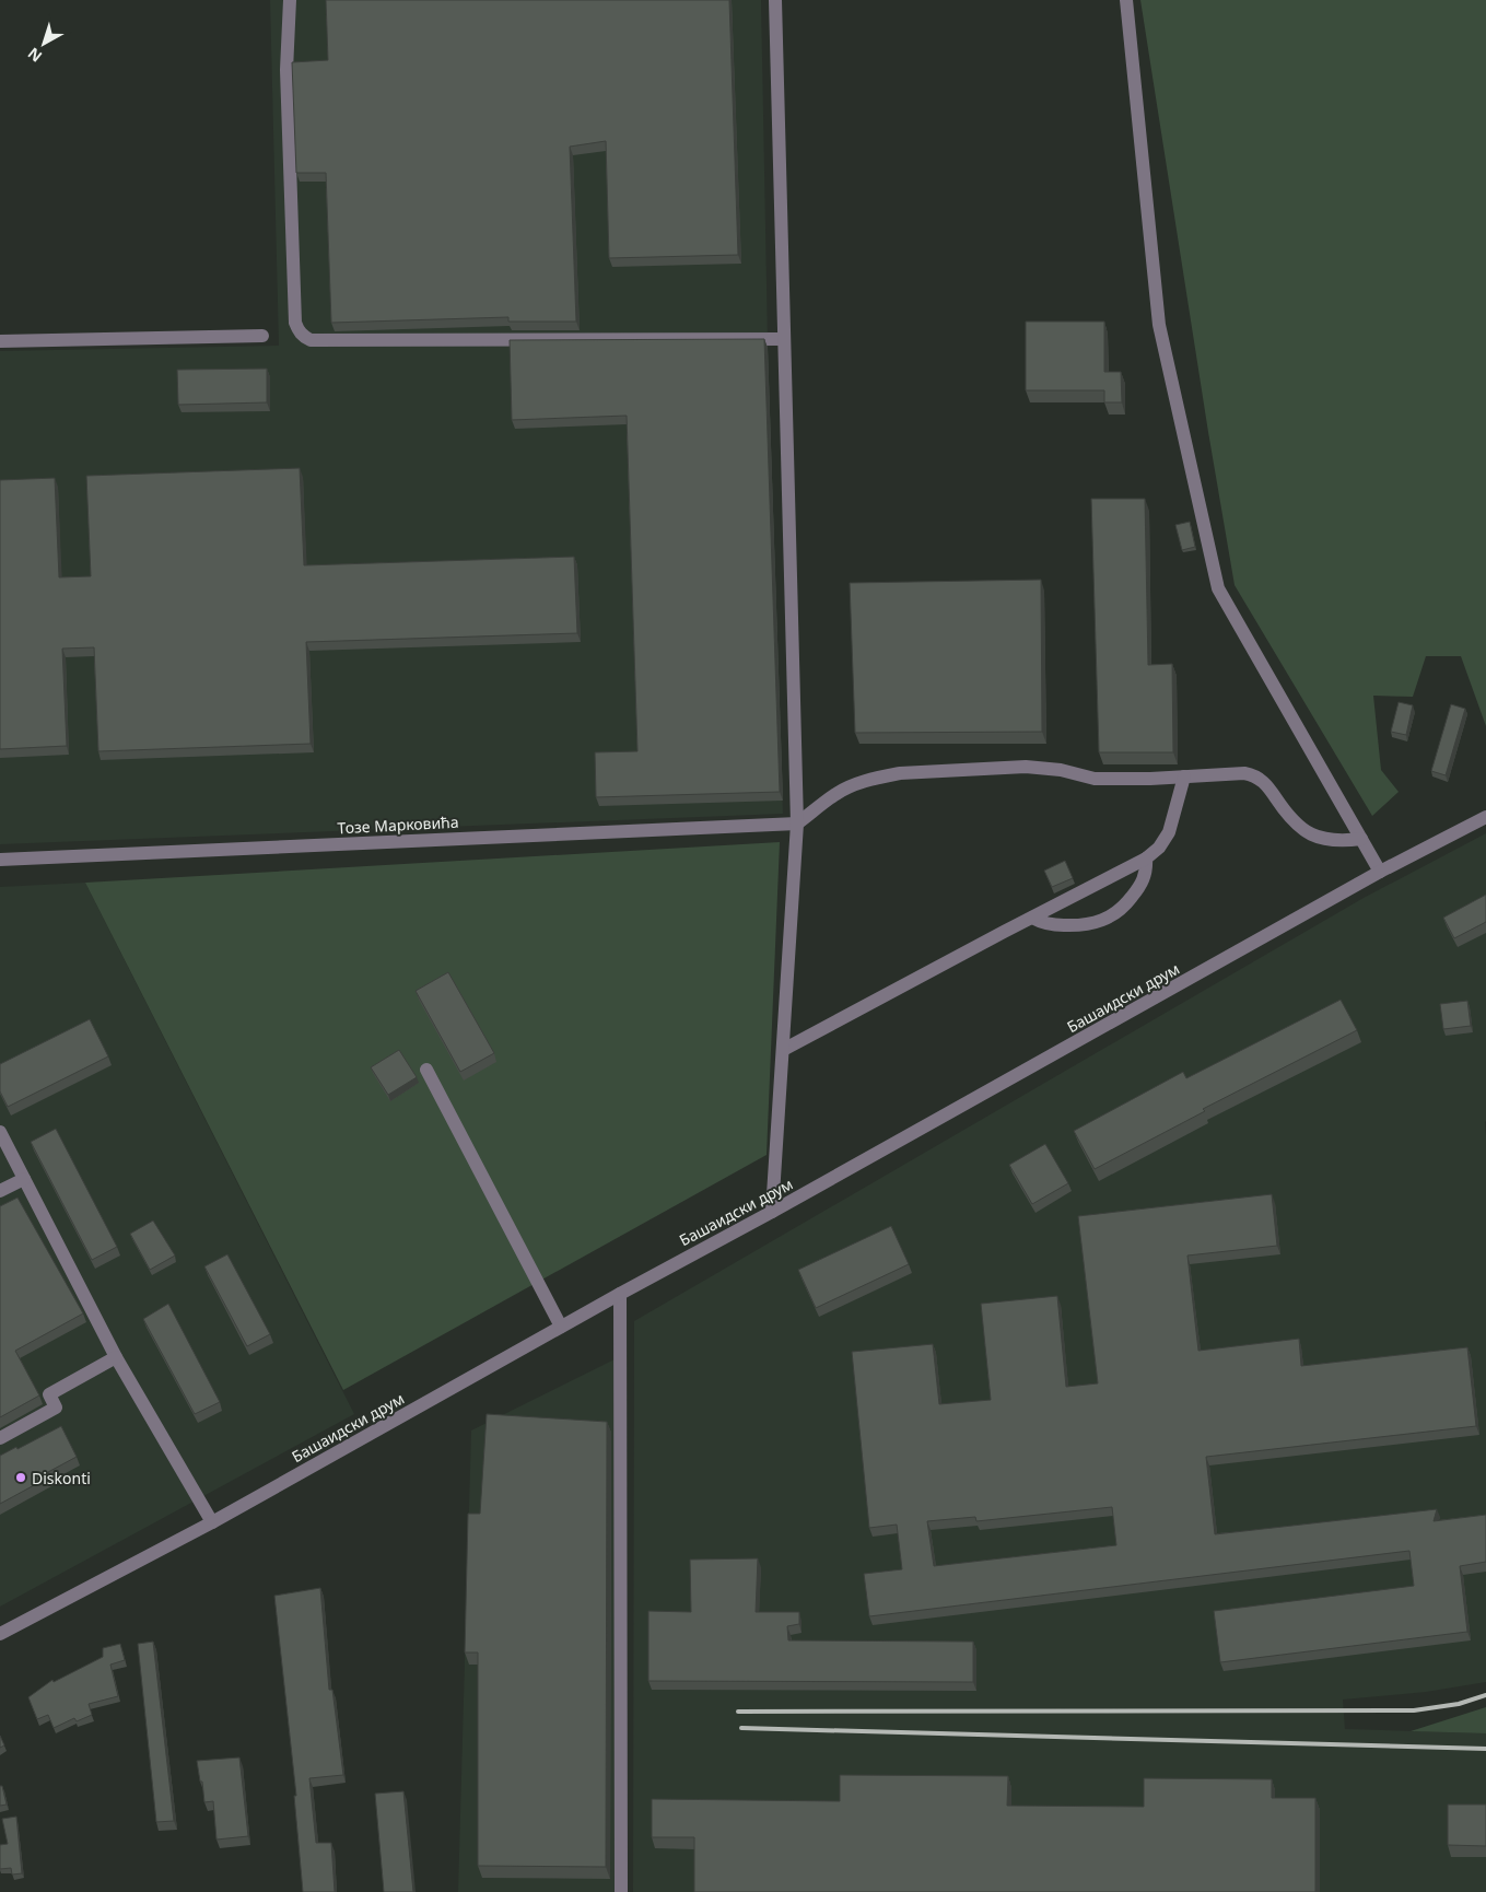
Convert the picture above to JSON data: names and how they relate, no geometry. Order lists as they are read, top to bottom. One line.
{"streets":{"street":["Тозе Марковића","Башаидски друм"]},"places":["Diskonti"],"north":"bottom left"}
